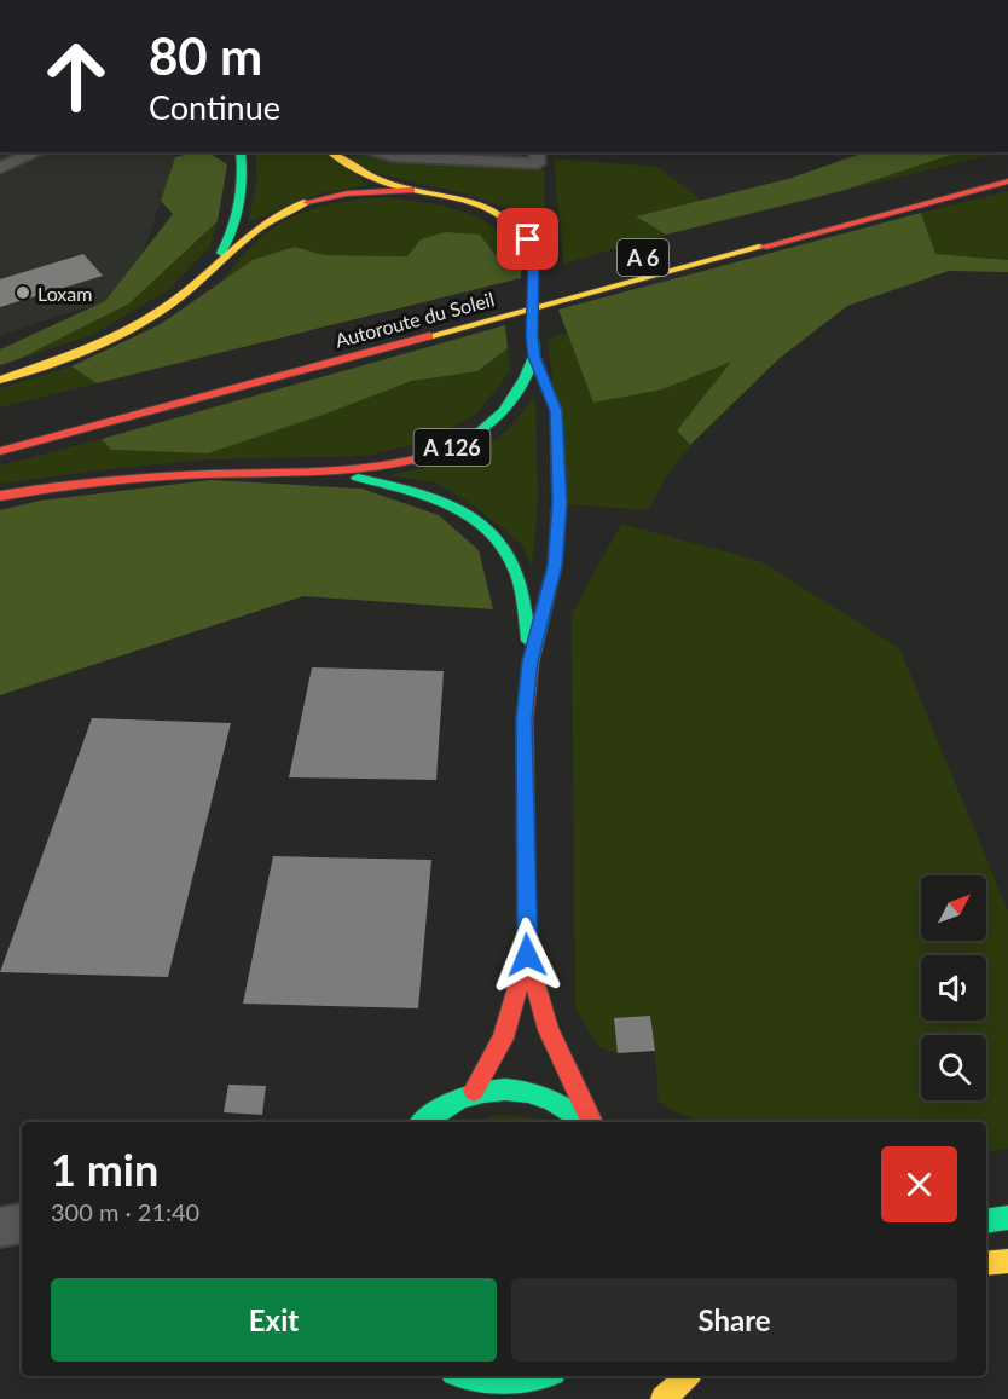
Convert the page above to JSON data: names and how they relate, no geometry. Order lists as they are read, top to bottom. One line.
{"streets":{"main road":["A 6","Autoroute du Soleil","A 126"]},"places":["Loxam"],"north":"top right","page":{"turn":["80 m","Continue"],"heading":["1 min","300 m · 21:40"],"buttons":["Exit","Share"]}}
